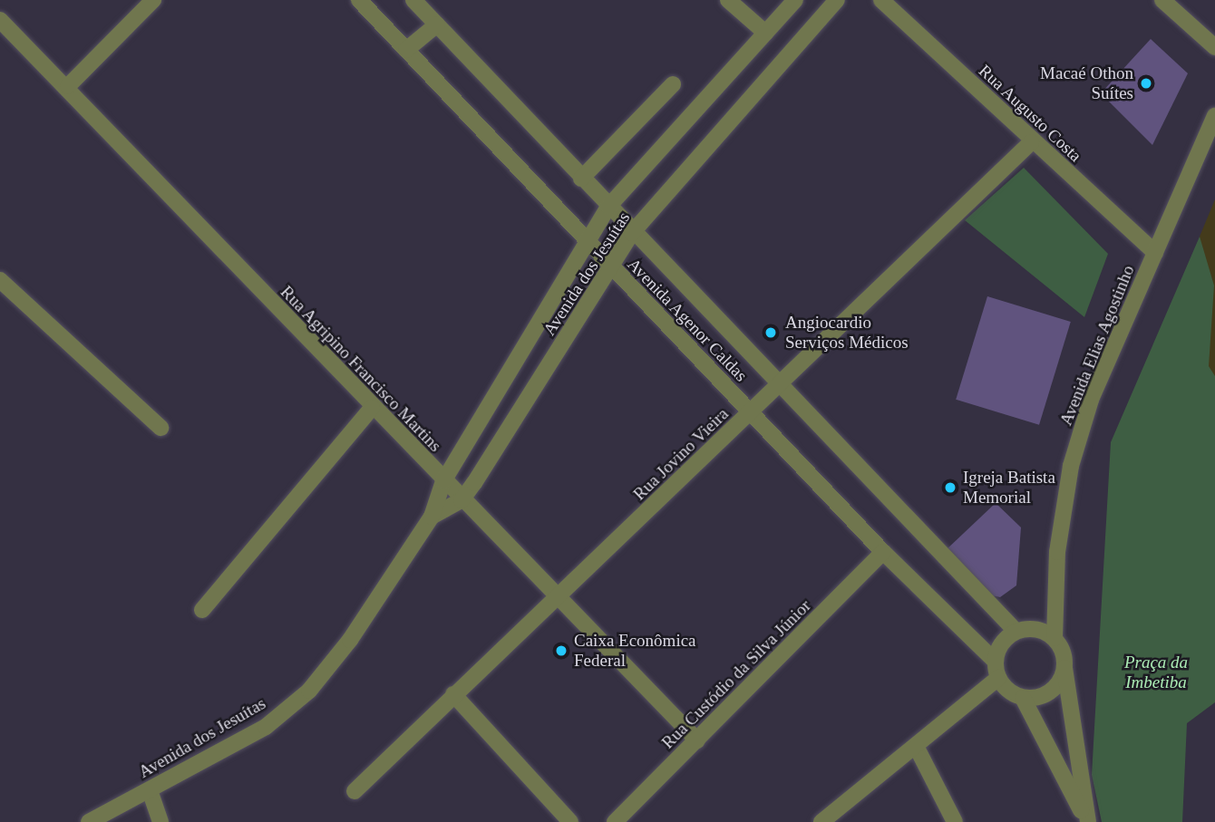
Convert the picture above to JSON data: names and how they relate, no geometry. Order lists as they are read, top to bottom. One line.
{"streets":{"street":["Rua Augusto Costa","Avenida dos Jesuítas","Avenida Agenor Caldas","Avenida Elias Agostinho","Rua Agripino Francisco Martins","Rua Jovino Vieira","Rua Custódio da Silva Júnior"]},"crossings":[["Rua Augusto Costa","Avenida Elias Agostinho"],["Rua Augusto Costa","Rua Jovino Vieira"],["Avenida dos Jesuítas","Avenida Agenor Caldas"],["Avenida dos Jesuítas","Rua Agripino Francisco Martins"],["Avenida Agenor Caldas","Avenida Elias Agostinho"],["Avenida Agenor Caldas","Rua Jovino Vieira"],["Avenida Agenor Caldas","Rua Custódio da Silva Júnior"],["Rua Agripino Francisco Martins","Rua Jovino Vieira"],["Rua Agripino Francisco Martins","Rua Custódio da Silva Júnior"]],"parks":["Praça da Imbetiba"],"places":["Macaé Othon Suítes","Angiocardio Serviços Médicos","Igreja Batista Memorial","Caixa Econômica Federal"]}
